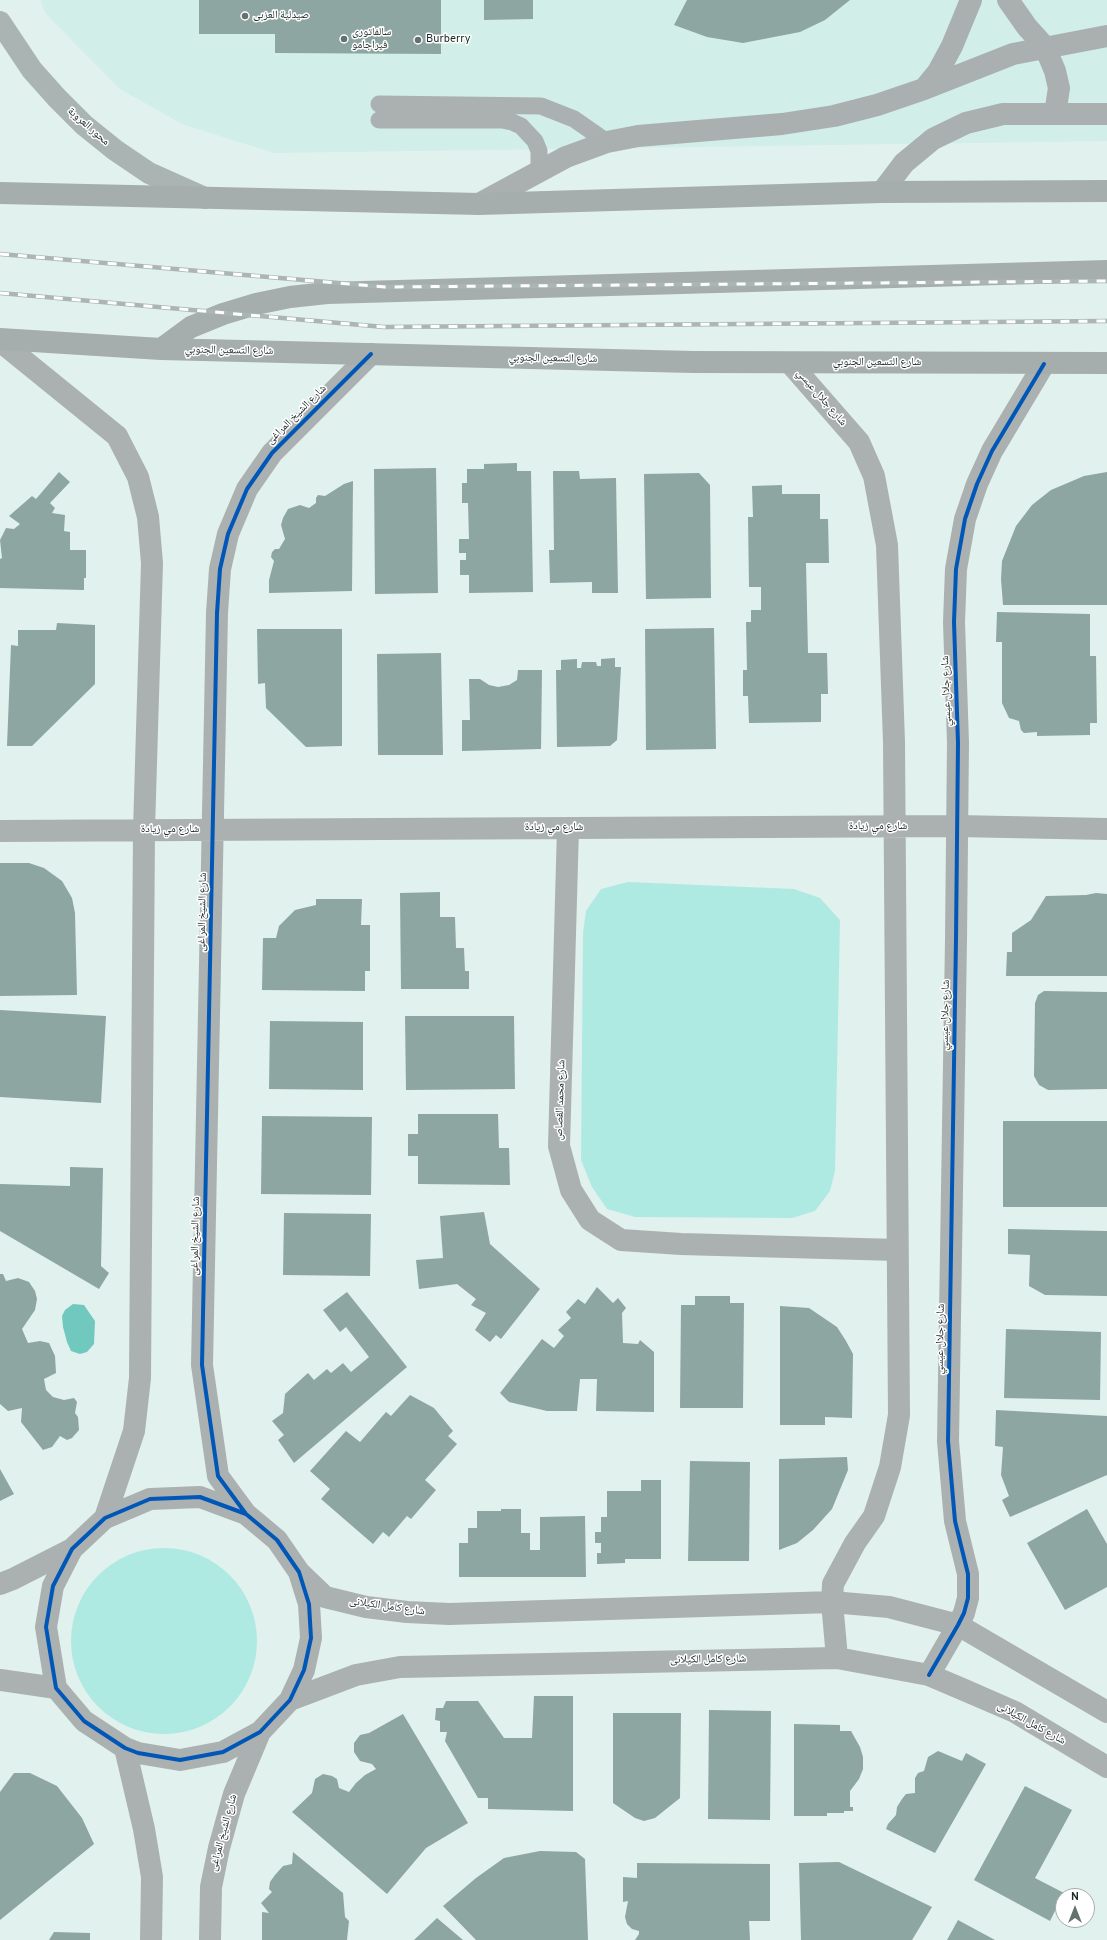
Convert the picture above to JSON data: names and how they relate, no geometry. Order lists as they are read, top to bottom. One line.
{"streets":{"highway":["شارع التسعين الجنوبي"],"main road":["محور العروبة"],"street":["شارع جلال عيسي","شارع الشيخ المراغى","شارع مي زيادة","شارع محمد القصاص","شارع كامل الكيلانى"]},"crossings":[["شارع التسعين الجنوبي","شارع جلال عيسي"],["شارع التسعين الجنوبي","شارع الشيخ المراغى"],["شارع جلال عيسي","شارع مي زيادة"],["شارع جلال عيسي","شارع محمد القصاص"],["شارع جلال عيسي","شارع كامل الكيلانى"],["شارع الشيخ المراغى","شارع مي زيادة"],["شارع مي زيادة","شارع محمد القصاص"]],"places":["صيدلية العزبى","سالفاتورى فيراجامو","Burberry"],"north":"top"}
